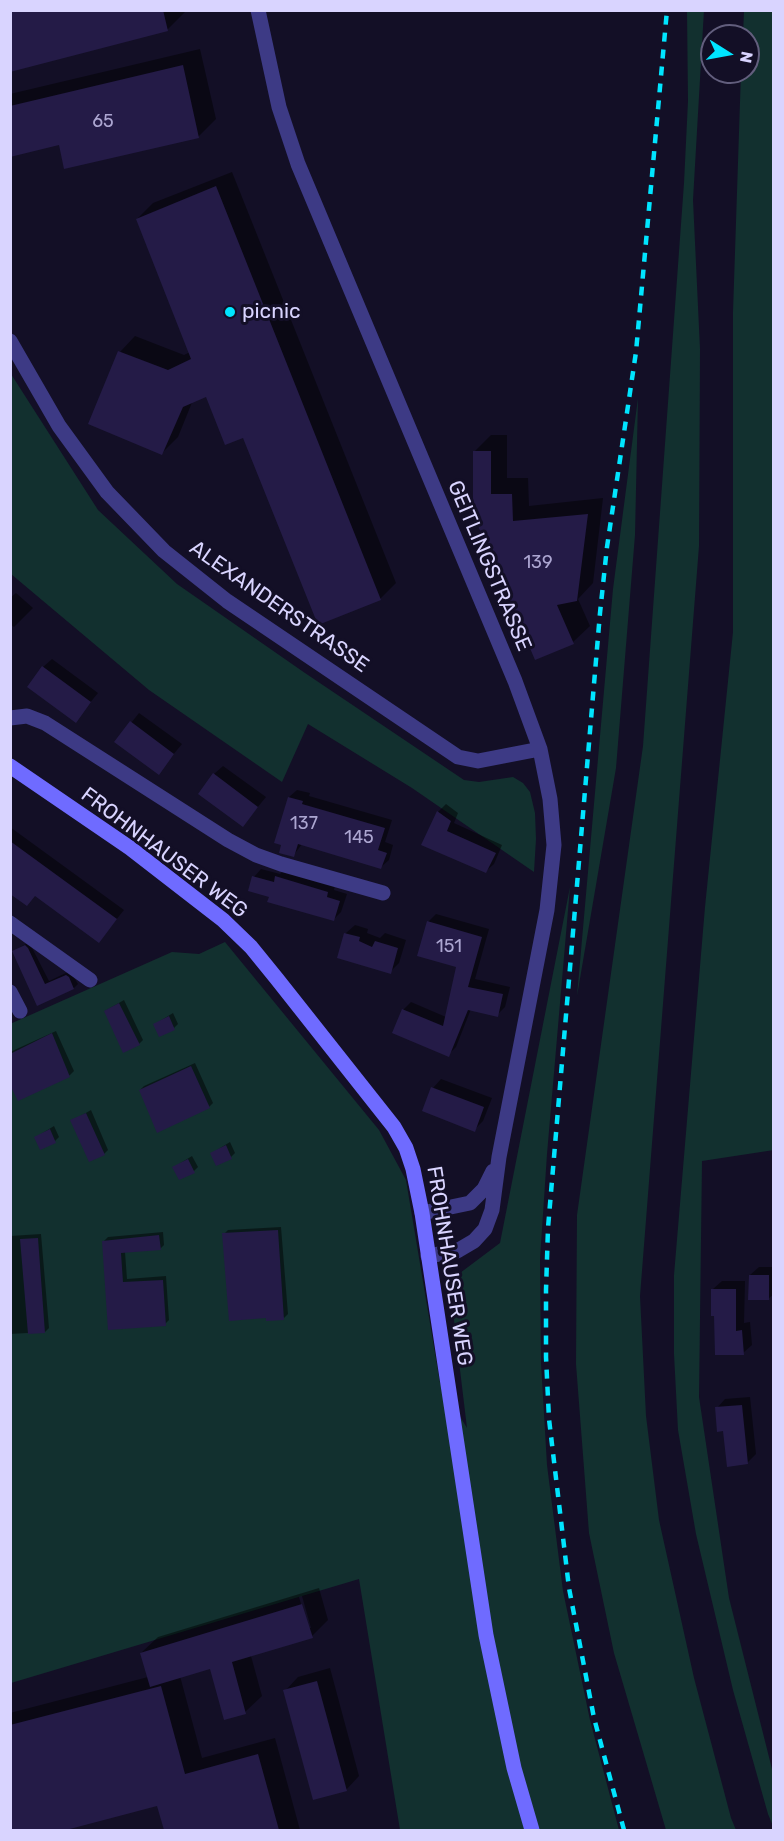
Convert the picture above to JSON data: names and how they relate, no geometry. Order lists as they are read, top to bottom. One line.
{"streets":{"main road":["FROHNHAUSER WEG"],"street":["GEITLINGSTRASSE","ALEXANDERSTRASSE"]},"crossings":[["GEITLINGSTRASSE","ALEXANDERSTRASSE"],["GEITLINGSTRASSE","FROHNHAUSER WEG"]],"places":["picnic"],"house_numbers":["65","139","137","145","151"],"north":"right"}
